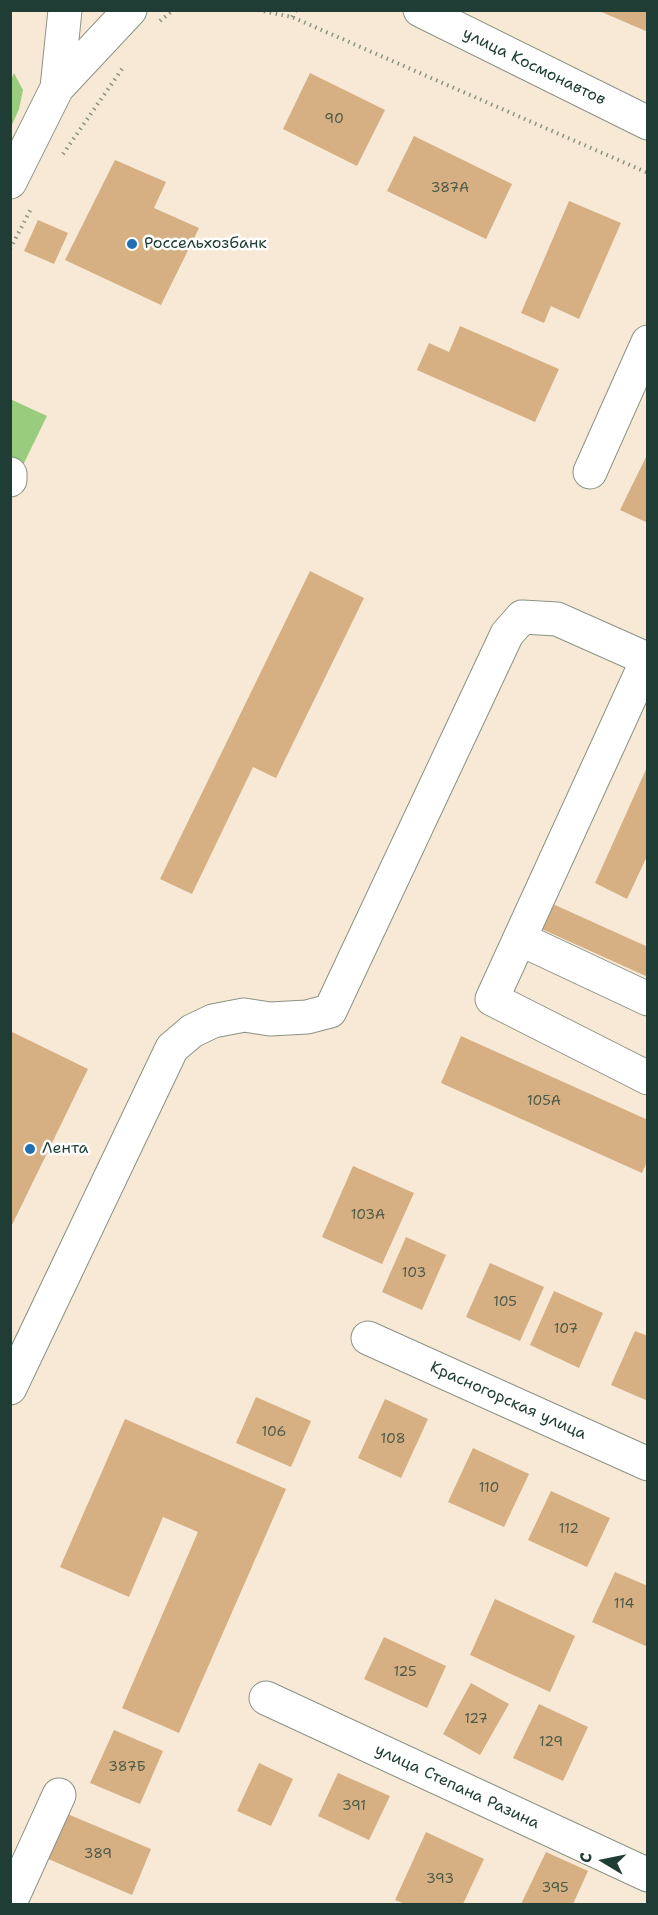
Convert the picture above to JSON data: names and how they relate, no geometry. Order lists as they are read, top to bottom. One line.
{"streets":{"street":["улица Космонавтов","Красногорская улица","улица Степана Разина"]},"places":["Россельхозбанк","Лента"],"house_numbers":["90","387А","105А","103А","103","105","107","106","108","110","112","114","125","127","129","387Б","391","389","393","395"],"north":"left"}
